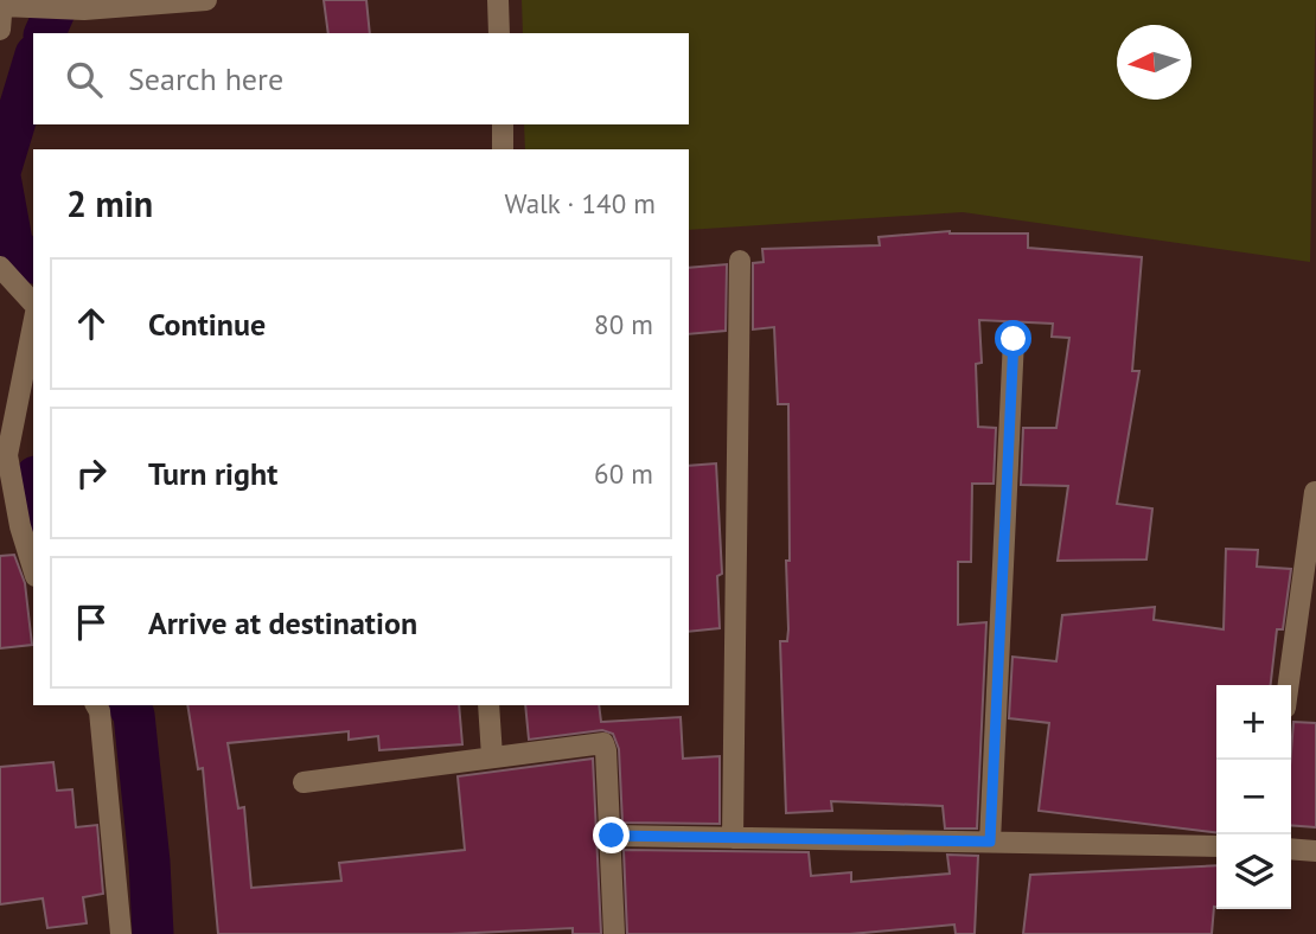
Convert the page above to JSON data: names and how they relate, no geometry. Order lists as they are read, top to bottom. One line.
{"north":"left","page":{"search":"Search here","heading":["2 min","Walk · 140 m"],"list":[["Continue","80 m"],["Turn right","60 m"],"Arrive at destination"],"map_buttons":["+","−"]}}
